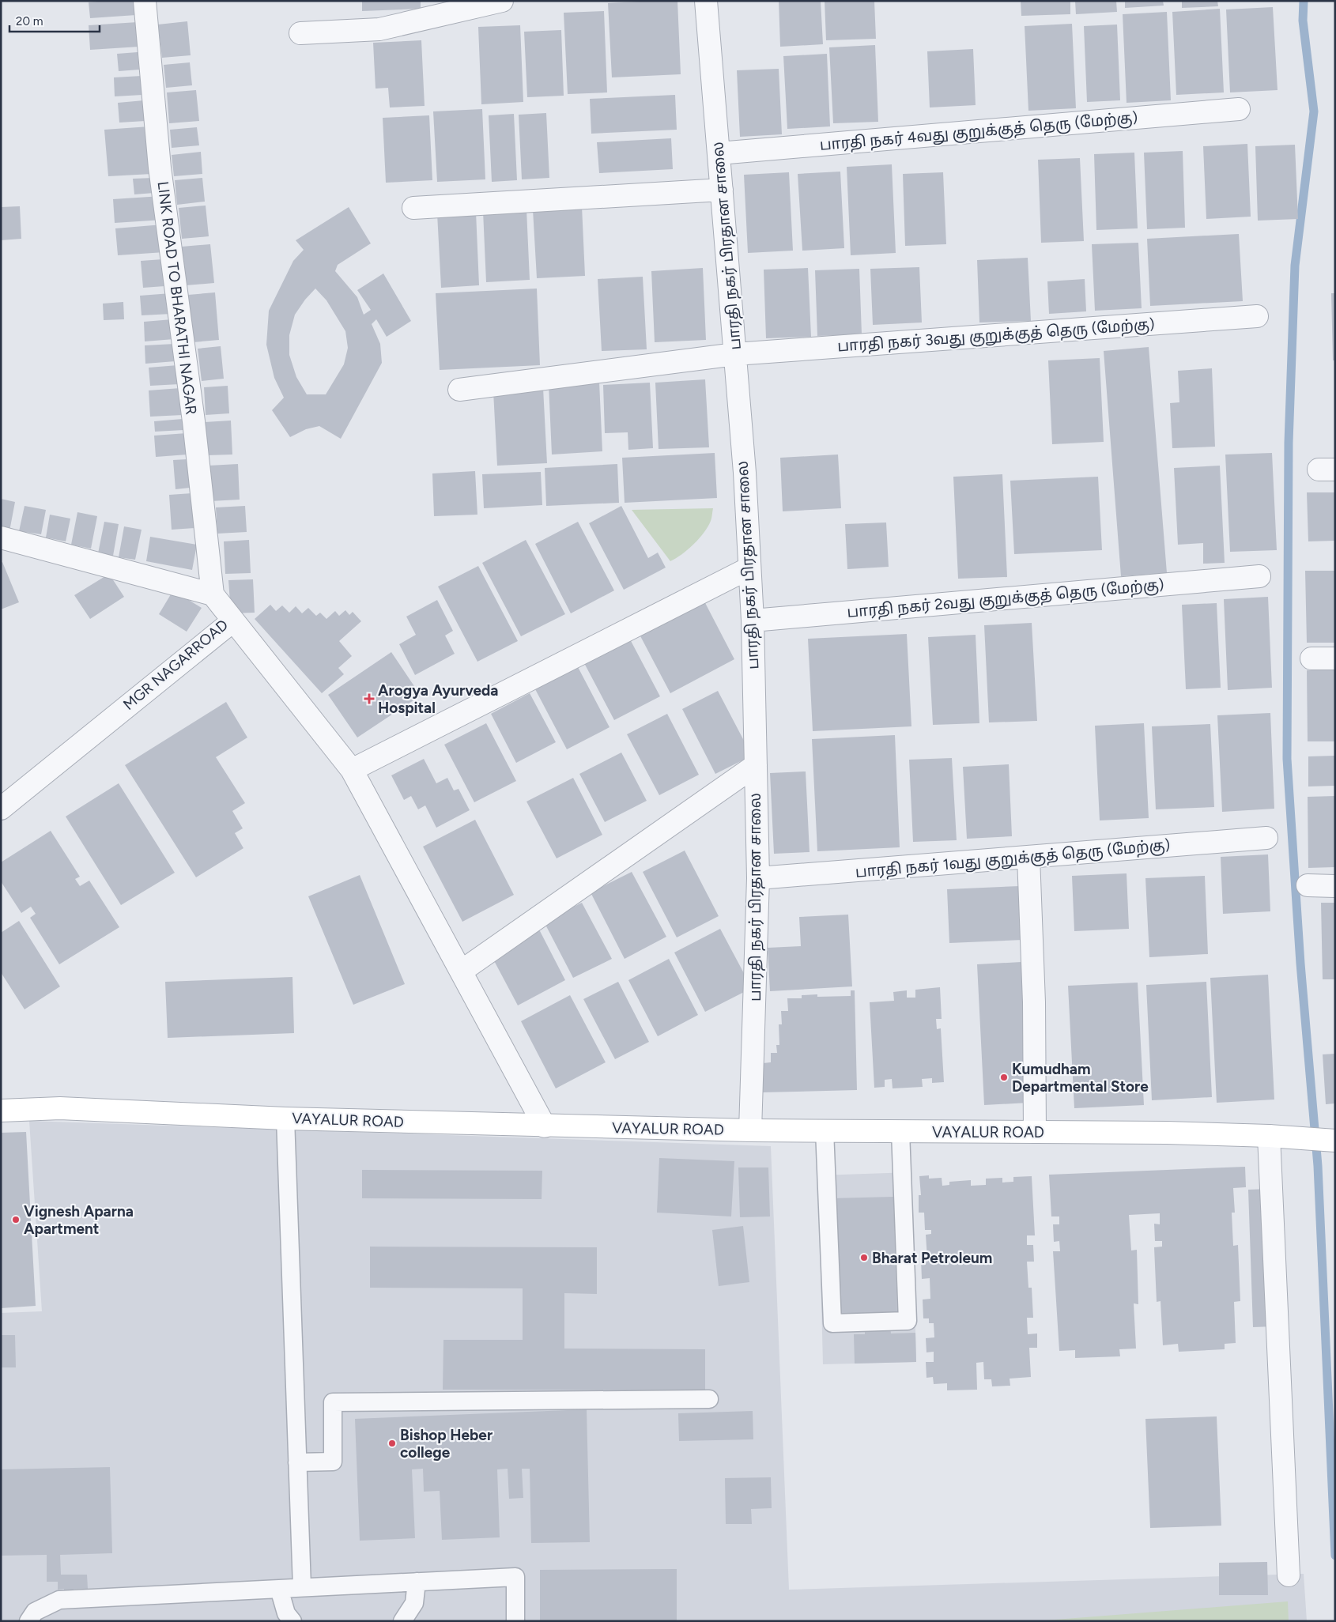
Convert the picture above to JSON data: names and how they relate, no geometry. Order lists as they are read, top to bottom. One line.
{"streets":{"main road":["VAYALUR ROAD"],"street":["பாரதி நகர் 4வது குறுக்குத் தெரு (மேற்கு)","பாரதி நகர் பிரதான சாலை","LINK ROAD TO BHARATHI NAGAR","பாரதி நகர் 3வது குறுக்குத் தெரு (மேற்கு)","பாரதி நகர் 2வது குறுக்குத் தெரு (மேற்கு)","MGR NAGARROAD","பாரதி நகர் 1வது குறுக்குத் தெரு (மேற்கு)"]},"crossings":[["பாரதி நகர் 4வது குறுக்குத் தெரு (மேற்கு)","பாரதி நகர் பிரதான சாலை"],["பாரதி நகர் பிரதான சாலை","பாரதி நகர் 3வது குறுக்குத் தெரு (மேற்கு)"],["பாரதி நகர் பிரதான சாலை","பாரதி நகர் 2வது குறுக்குத் தெரு (மேற்கு)"],["பாரதி நகர் பிரதான சாலை","பாரதி நகர் 1வது குறுக்குத் தெரு (மேற்கு)"],["பாரதி நகர் பிரதான சாலை","VAYALUR ROAD"],["LINK ROAD TO BHARATHI NAGAR","MGR NAGARROAD"]],"places":{"health":["Arogya Ayurveda Hospital"],"other":["Kumudham Departmental Store","Vignesh Aparna Apartment","Bharat Petroleum","Bishop Heber college"]},"scale_bar":"20 m"}
